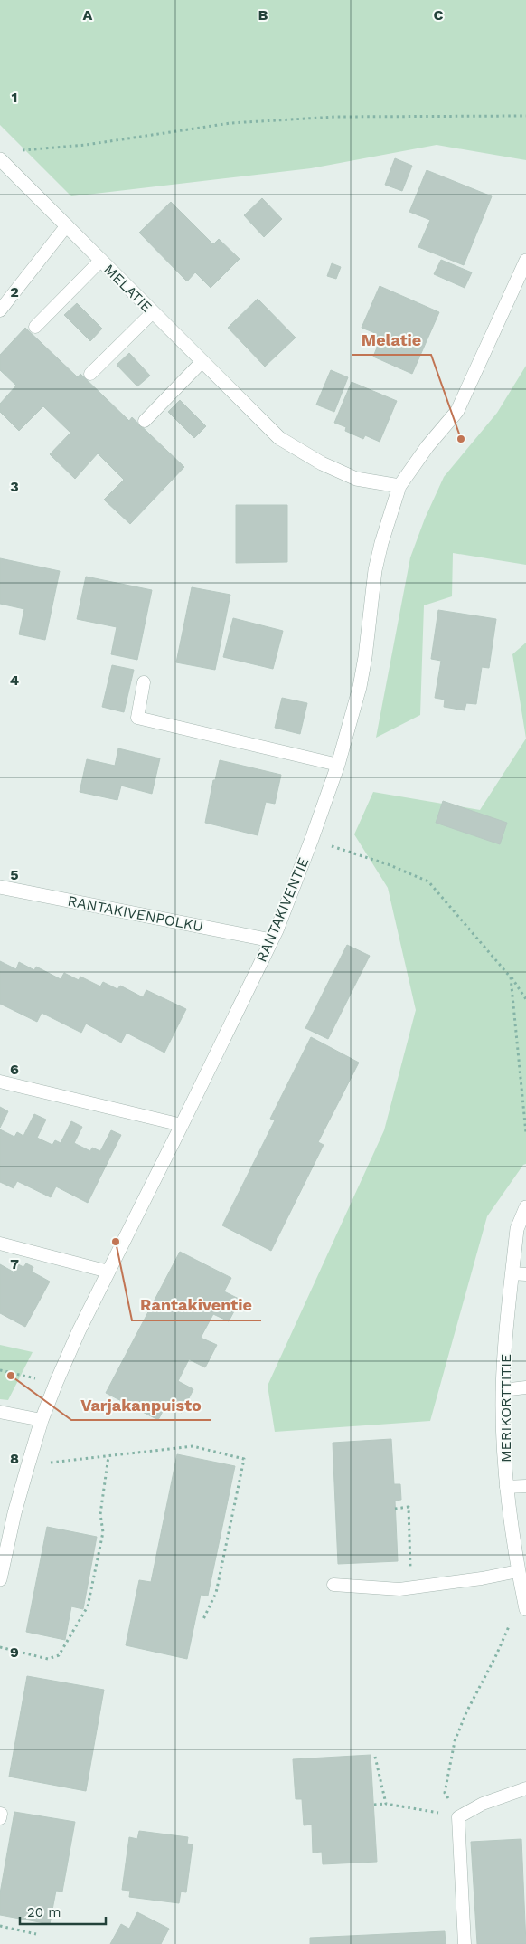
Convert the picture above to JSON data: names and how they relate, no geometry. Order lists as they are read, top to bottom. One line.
{"streets":{"street":["MELATIE","RANTAKIVENTIE","RANTAKIVENPOLKU","MERIKORTTITIE"]},"crossings":[["MELATIE","RANTAKIVENTIE"],["RANTAKIVENTIE","RANTAKIVENPOLKU"]],"places":["Melatie","Rantakiventie","Varjakanpuisto"],"scale_bar":"20 m","grid":{"columns":["A","B","C"],"rows":["1","2","3","4","5","6","7","8","9"]}}
